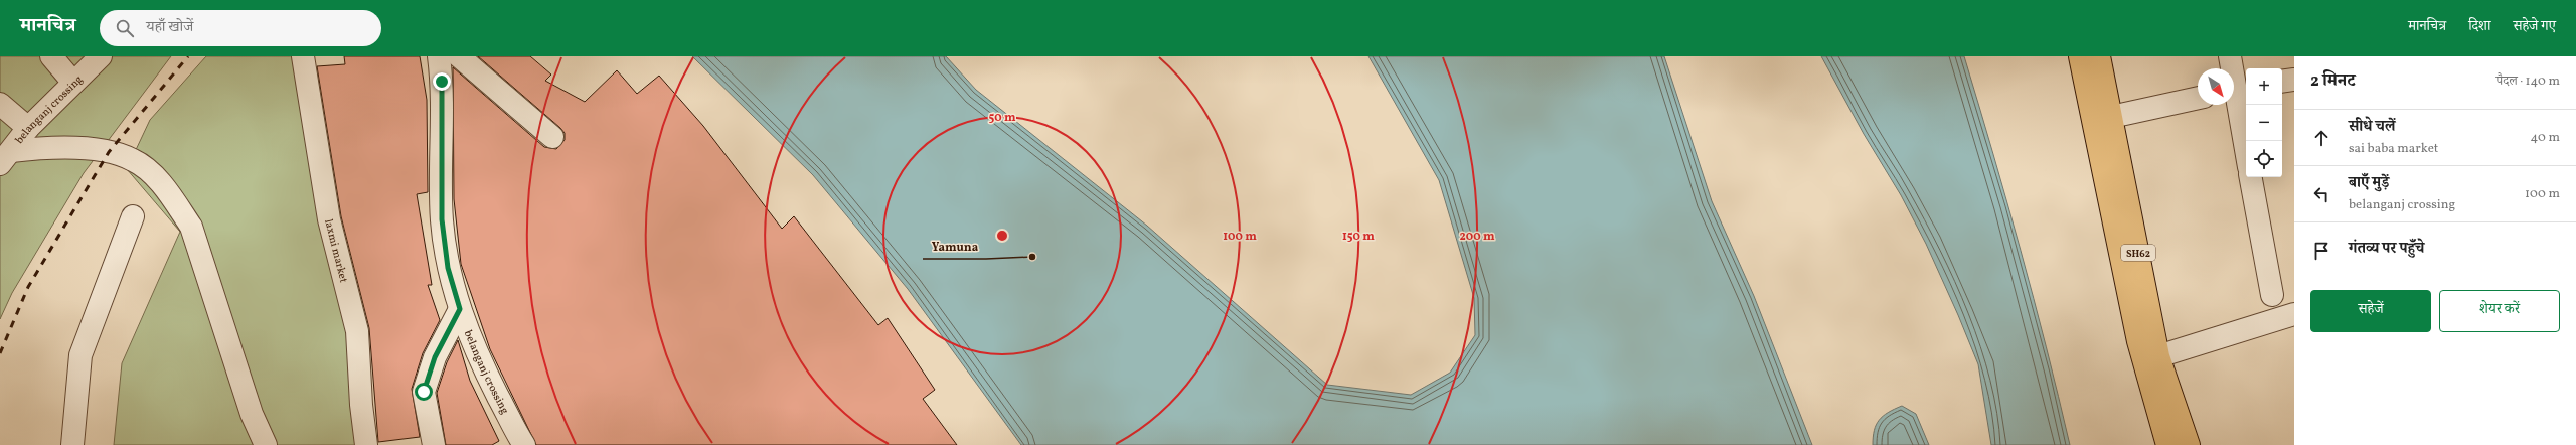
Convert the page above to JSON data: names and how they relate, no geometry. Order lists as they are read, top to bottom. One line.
{"streets":{"main road":["SH62"],"street":["belanganj crossing","laxmi market"]},"places":["Yamuna"],"north":"bottom right","page":{"header":"मानचित्र","search":"यहाँ खोजें","nav":["मानचित्र","दिशा","सहेजे गए"],"heading":["2 मिनट","पैदल · 140 m"],"map_buttons":["+","−"],"list":[["सीधे चलें","sai baba market","40 m"],["बाएँ मुड़ें","belanganj crossing","100 m"],"गंतव्य पर पहुँचे"],"buttons":["सहेजें","शेयर करें"]},"rings":["50 m","100 m","150 m","200 m"]}
